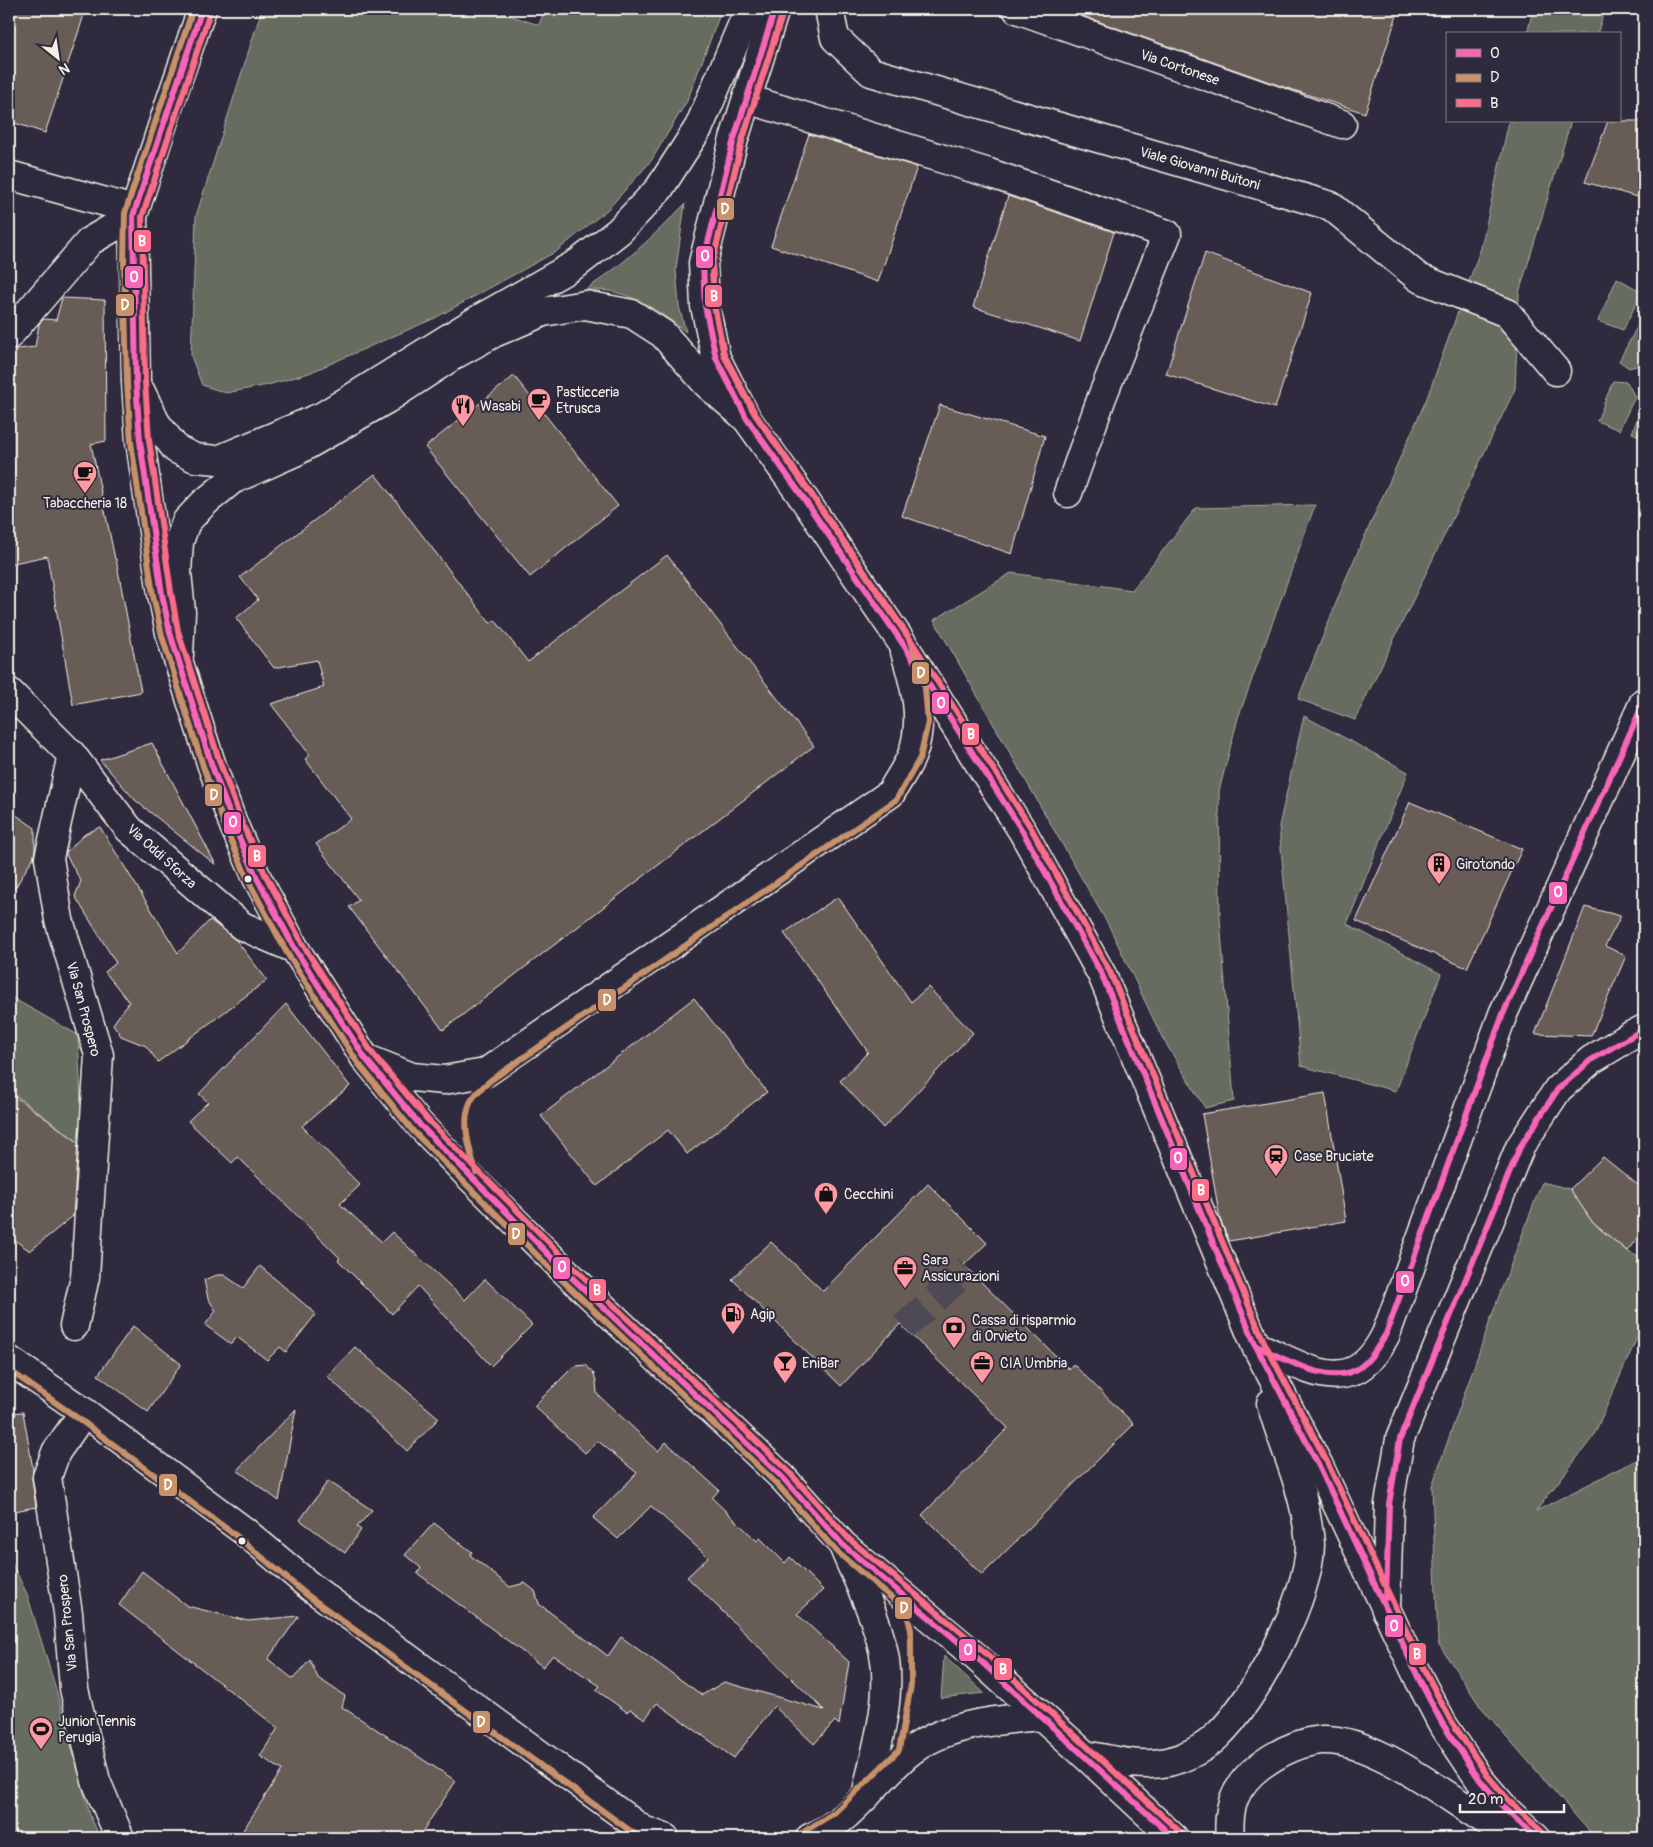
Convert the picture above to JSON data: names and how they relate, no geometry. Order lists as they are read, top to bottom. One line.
{"streets":{"street":["Via Cortonese","Viale Giovanni Buitoni","Via Oddi Sforza","Via San Prospero"]},"crossings":[["Via Oddi Sforza","Via San Prospero"]],"places":{"cafe":["Pasticceria Etrusca","Tabaccheria 18"],"restaurant":["Wasabi"],"building":["Girotondo"],"station":["Case Bruciate"],"shop":["Cecchini"],"office":["Sara Assicurazioni","CIA Umbria"],"fuel station":["Agip"],"bank":["Cassa di risparmio di Orvieto"],"bar":["EniBar"],"sports":["Junior Tennis Perugia"]},"lines":["transit line O","transit line D","transit line B"],"legend":["O","D","B"],"scale_bar":"20 m","north":"bottom right"}
